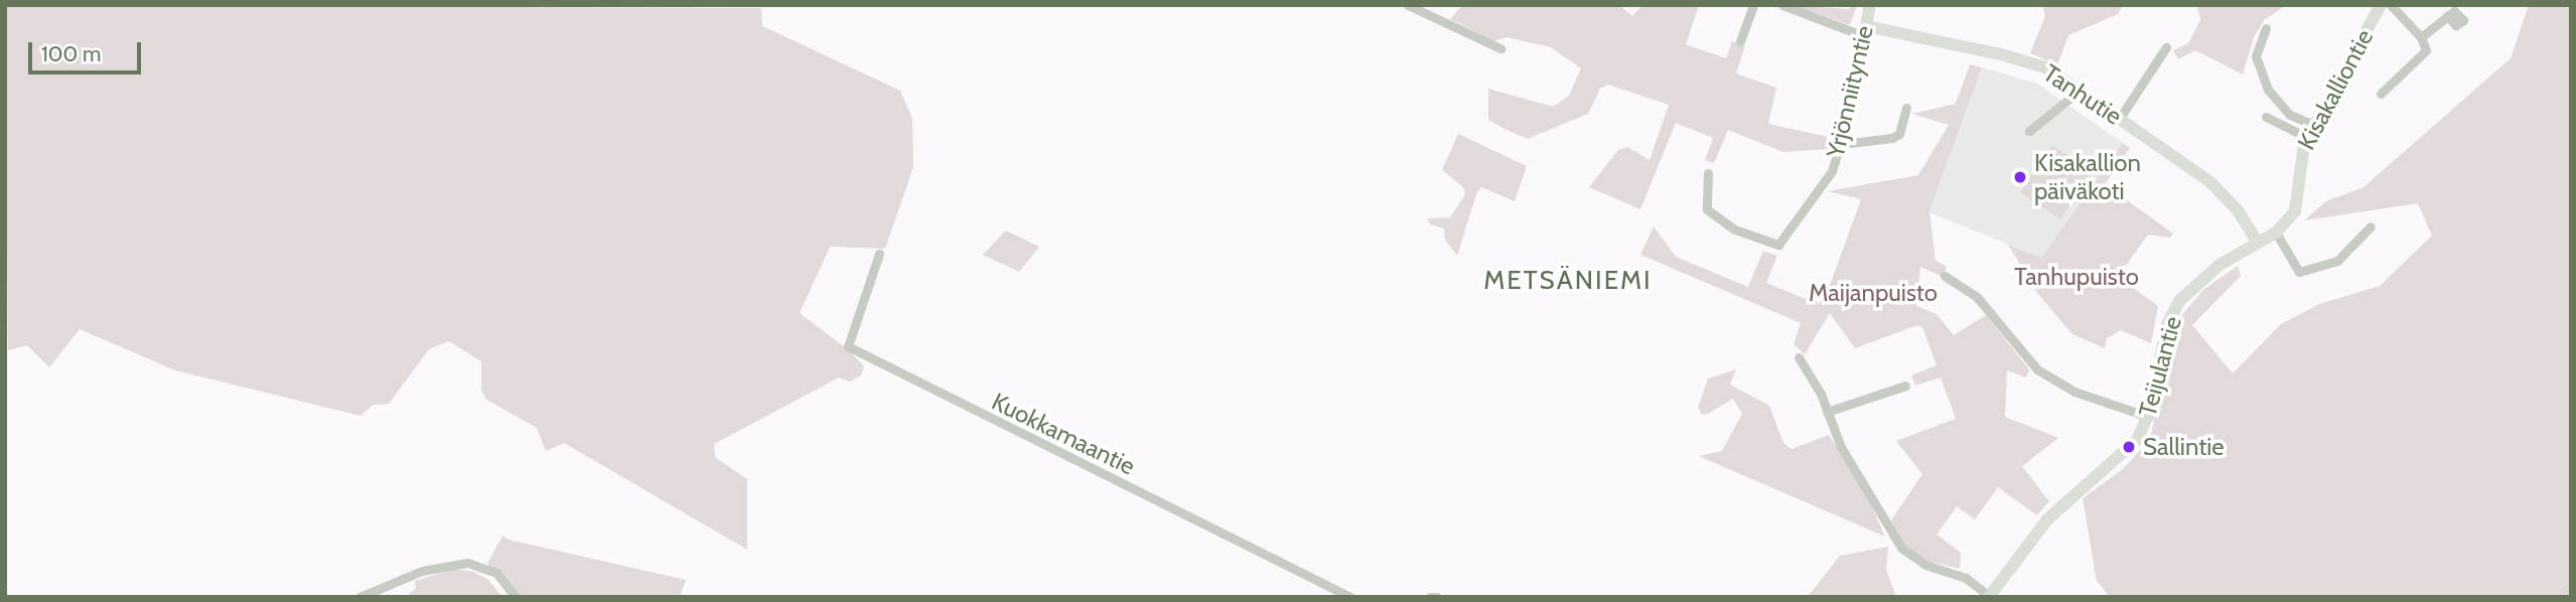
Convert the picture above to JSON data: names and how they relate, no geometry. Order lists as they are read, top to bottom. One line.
{"streets":{"street":["Kisakalliontie","Yrjönniityntie","Tanhutie","Teijulantie","Kuokkamaantie"]},"crossings":[["Yrjönniityntie","Tanhutie"],["Tanhutie","Teijulantie"]],"districts":["METSÄNIEMI"],"parks":["Tanhupuisto","Maijanpuisto"],"places":["Kisakallion päiväkoti","Sallintie"],"scale_bar":"100 m"}
